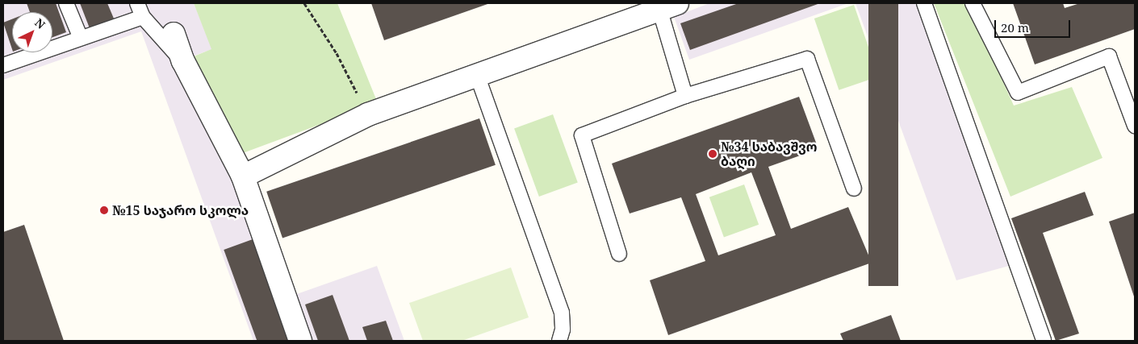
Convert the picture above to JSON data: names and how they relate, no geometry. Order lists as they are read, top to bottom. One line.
{"places":["№34 საბავშვო ბაღი","№15 საჯარო სკოლა"],"scale_bar":"20 m","north":"top right"}
